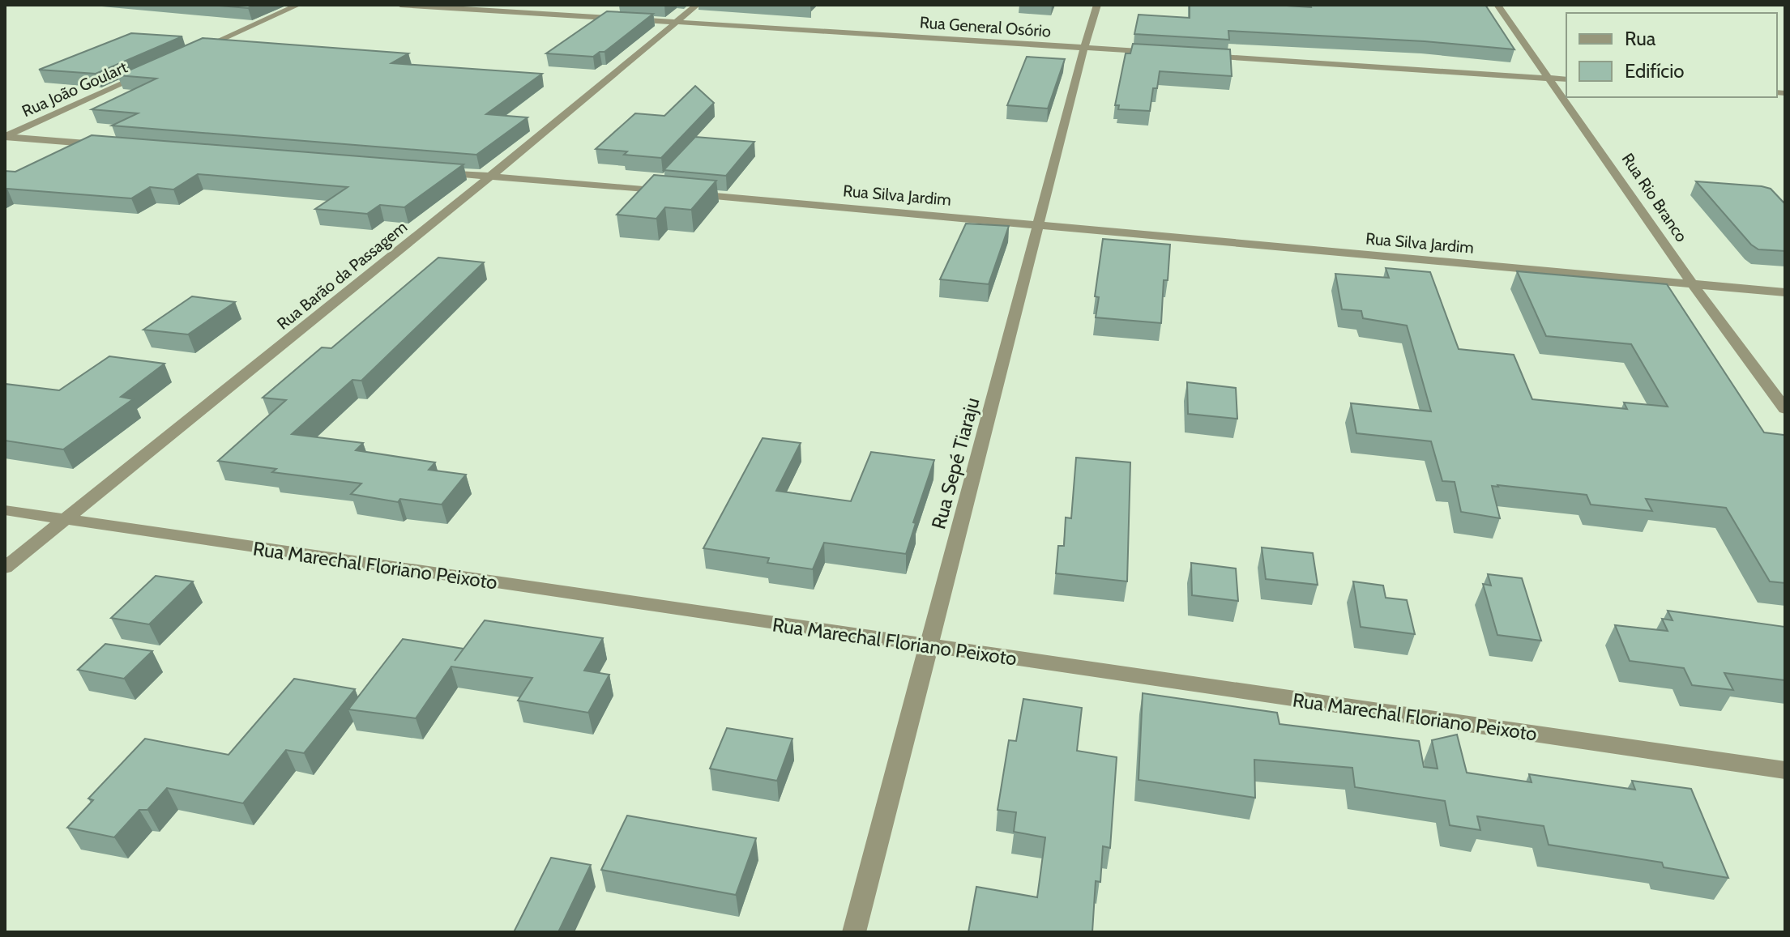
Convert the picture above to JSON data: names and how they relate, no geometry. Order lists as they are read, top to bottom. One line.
{"streets":{"street":["Rua General Osório","Rua João Goulart","Rua Silva Jardim","Rua Rio Branco","Rua Barão da Passagem","Rua Sepé Tiaraju","Rua Marechal Floriano Peixoto"]},"crossings":[["Rua General Osório","Rua Barão da Passagem"],["Rua General Osório","Rua Sepé Tiaraju"],["Rua Silva Jardim","Rua Rio Branco"],["Rua Silva Jardim","Rua Sepé Tiaraju"],["Rua Barão da Passagem","Rua Marechal Floriano Peixoto"],["Rua Sepé Tiaraju","Rua Marechal Floriano Peixoto"]],"legend":["Rua","Edifício"]}
